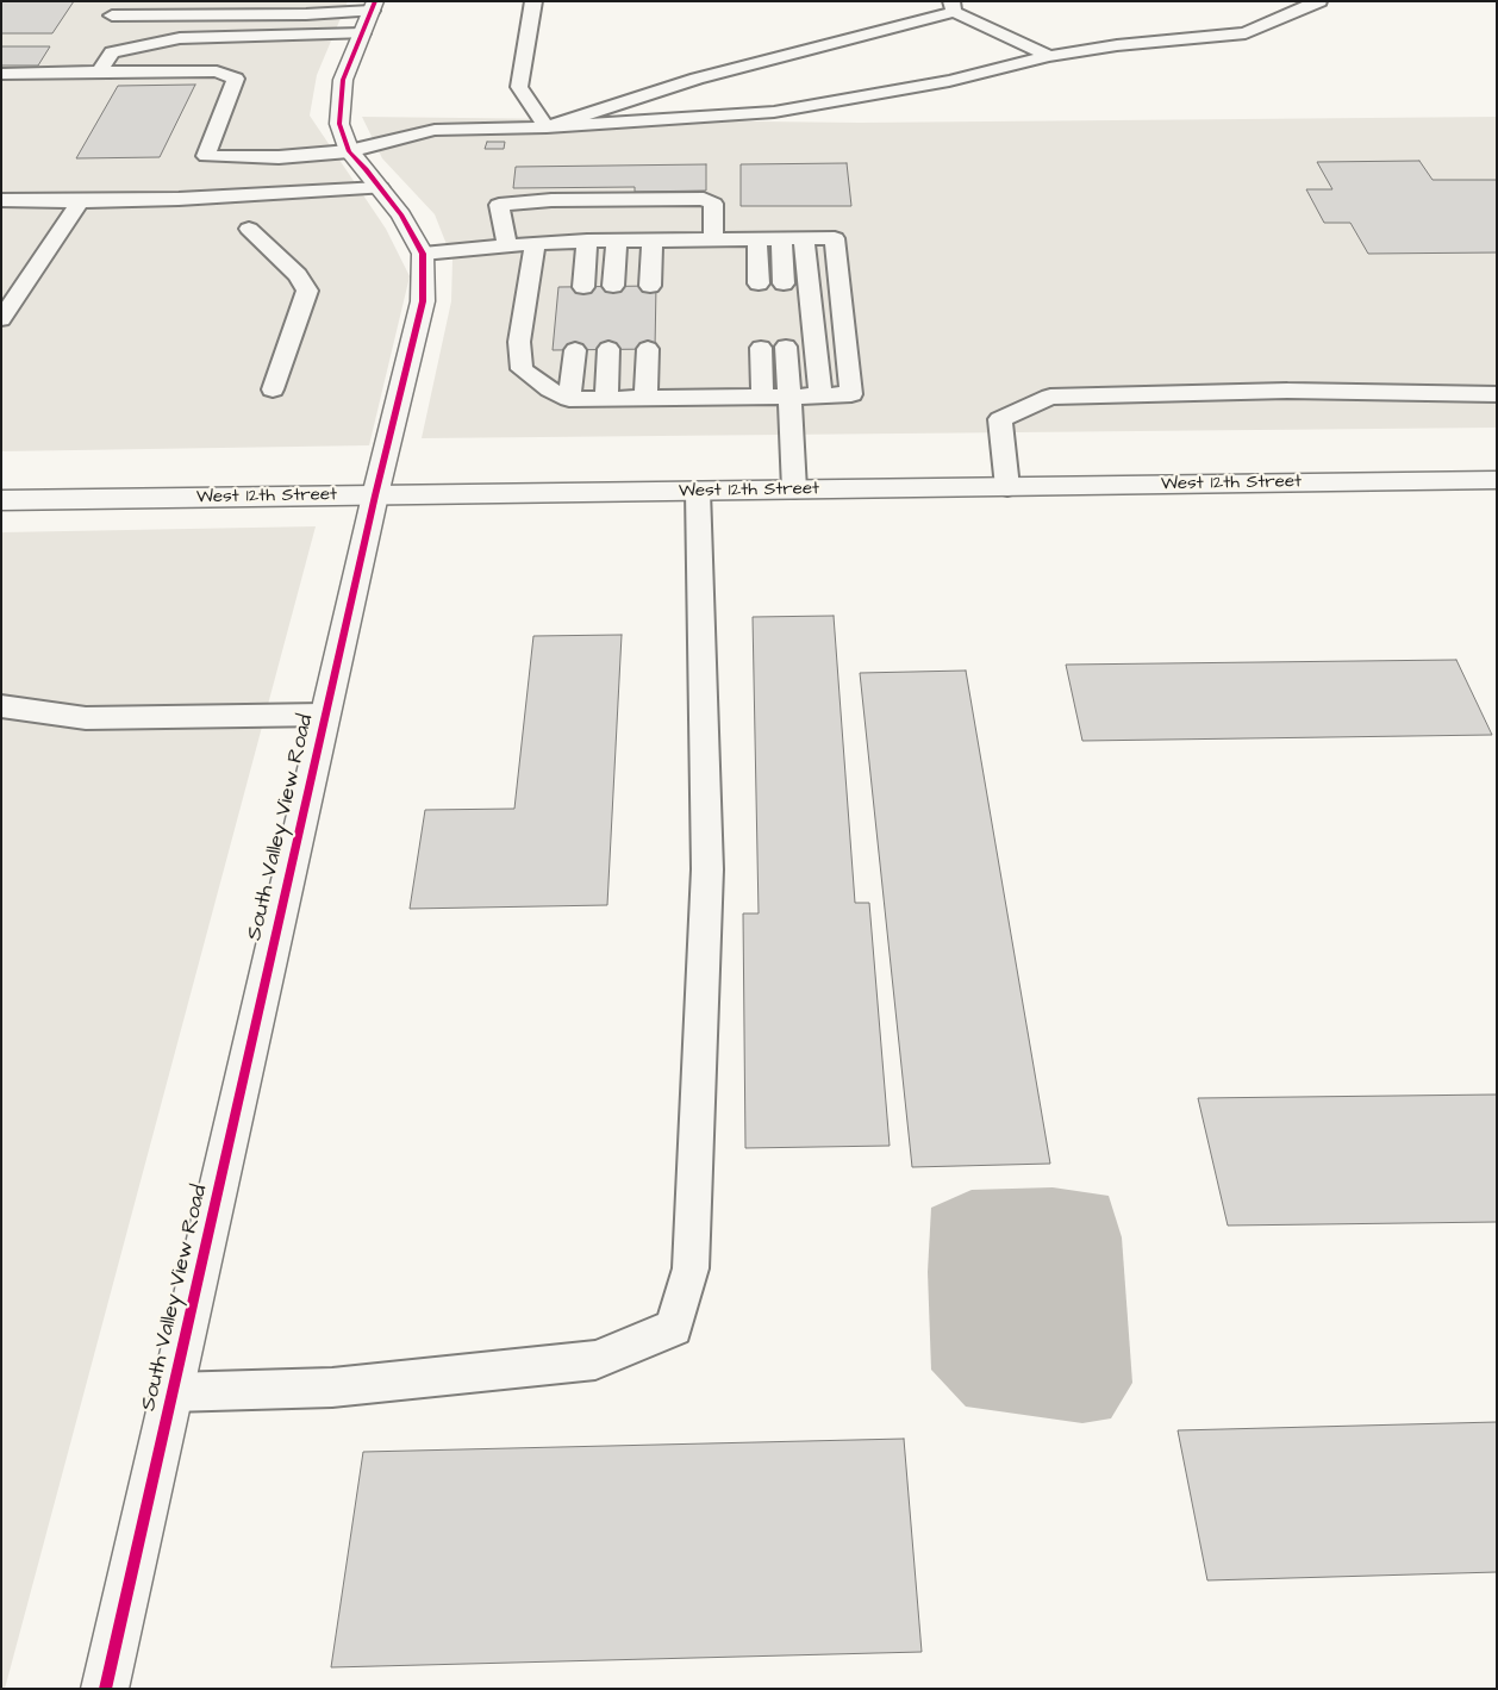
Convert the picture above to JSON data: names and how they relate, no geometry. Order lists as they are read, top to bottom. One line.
{"streets":{"street":["West 12th Street","South Valley View Road"]},"crossings":[["West 12th Street","South Valley View Road"]]}
